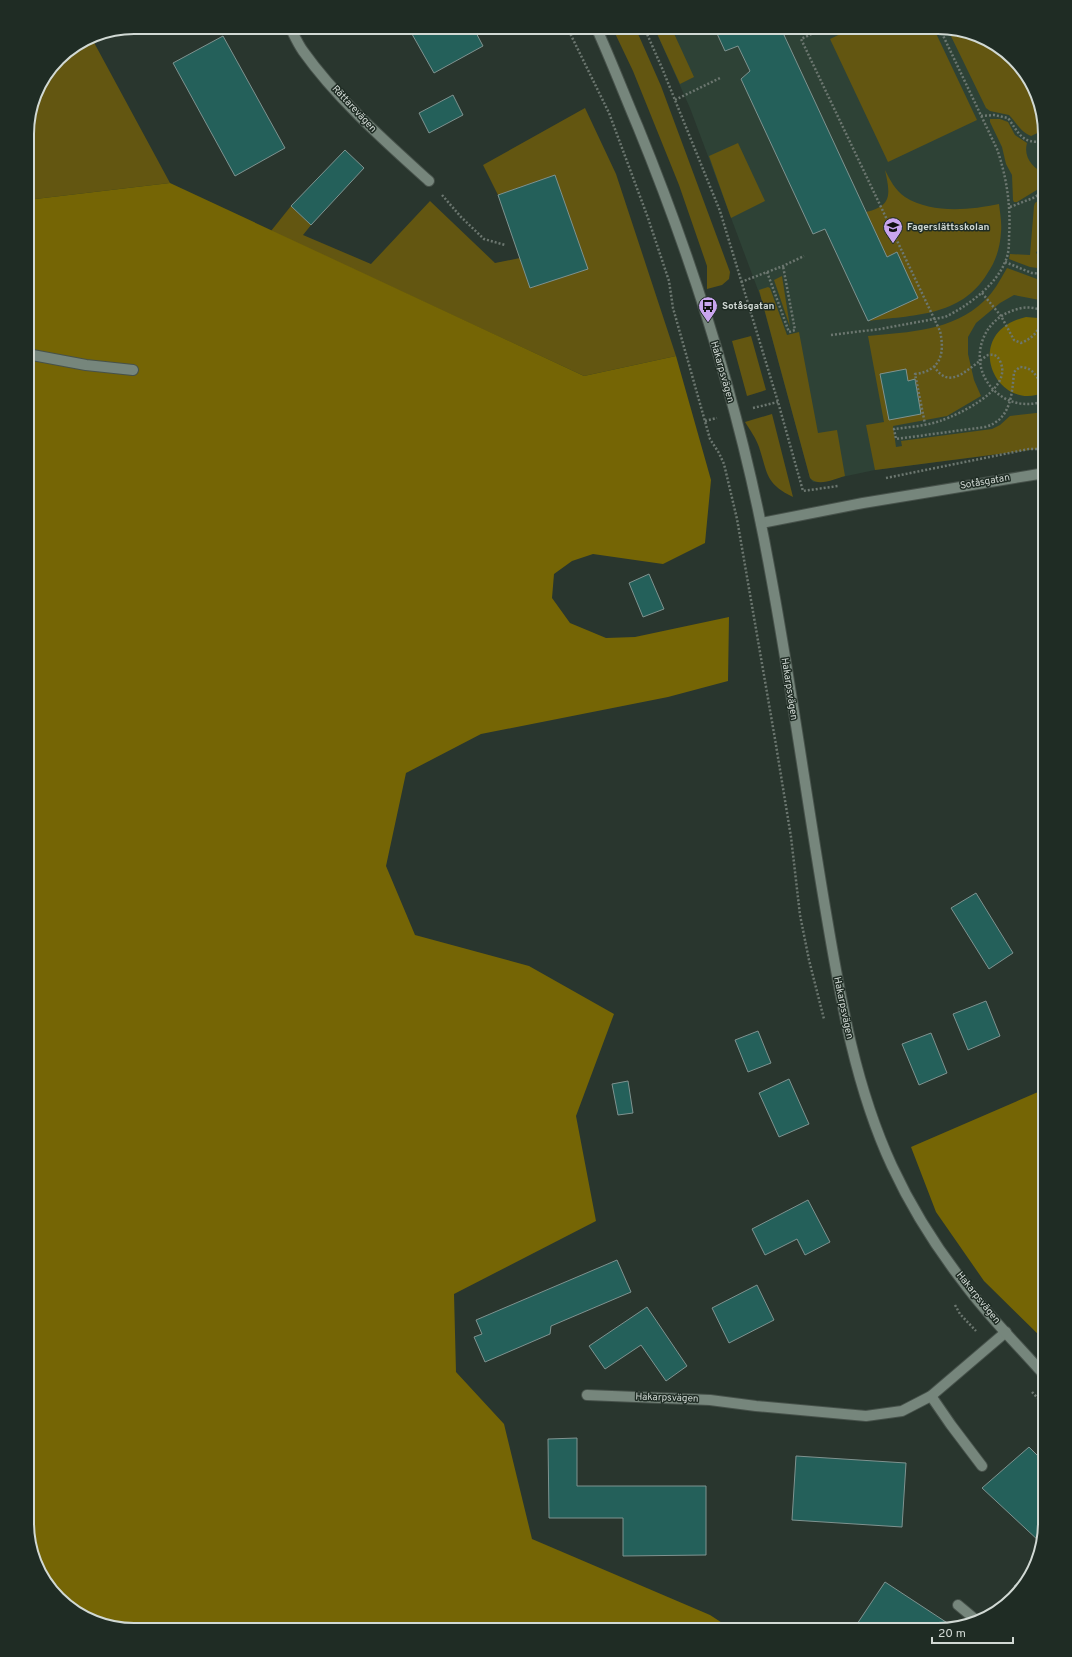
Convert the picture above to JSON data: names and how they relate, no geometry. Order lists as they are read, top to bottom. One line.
{"streets":{"street":["Rättarevägen","Hakarpsvägen","Sotåsgatan"]},"crossings":[["Hakarpsvägen","Sotåsgatan"]],"places":{"school or university":["Fagerslättsskolan"],"bus stop":["Sotåsgatan"]},"scale_bar":"20 m"}
